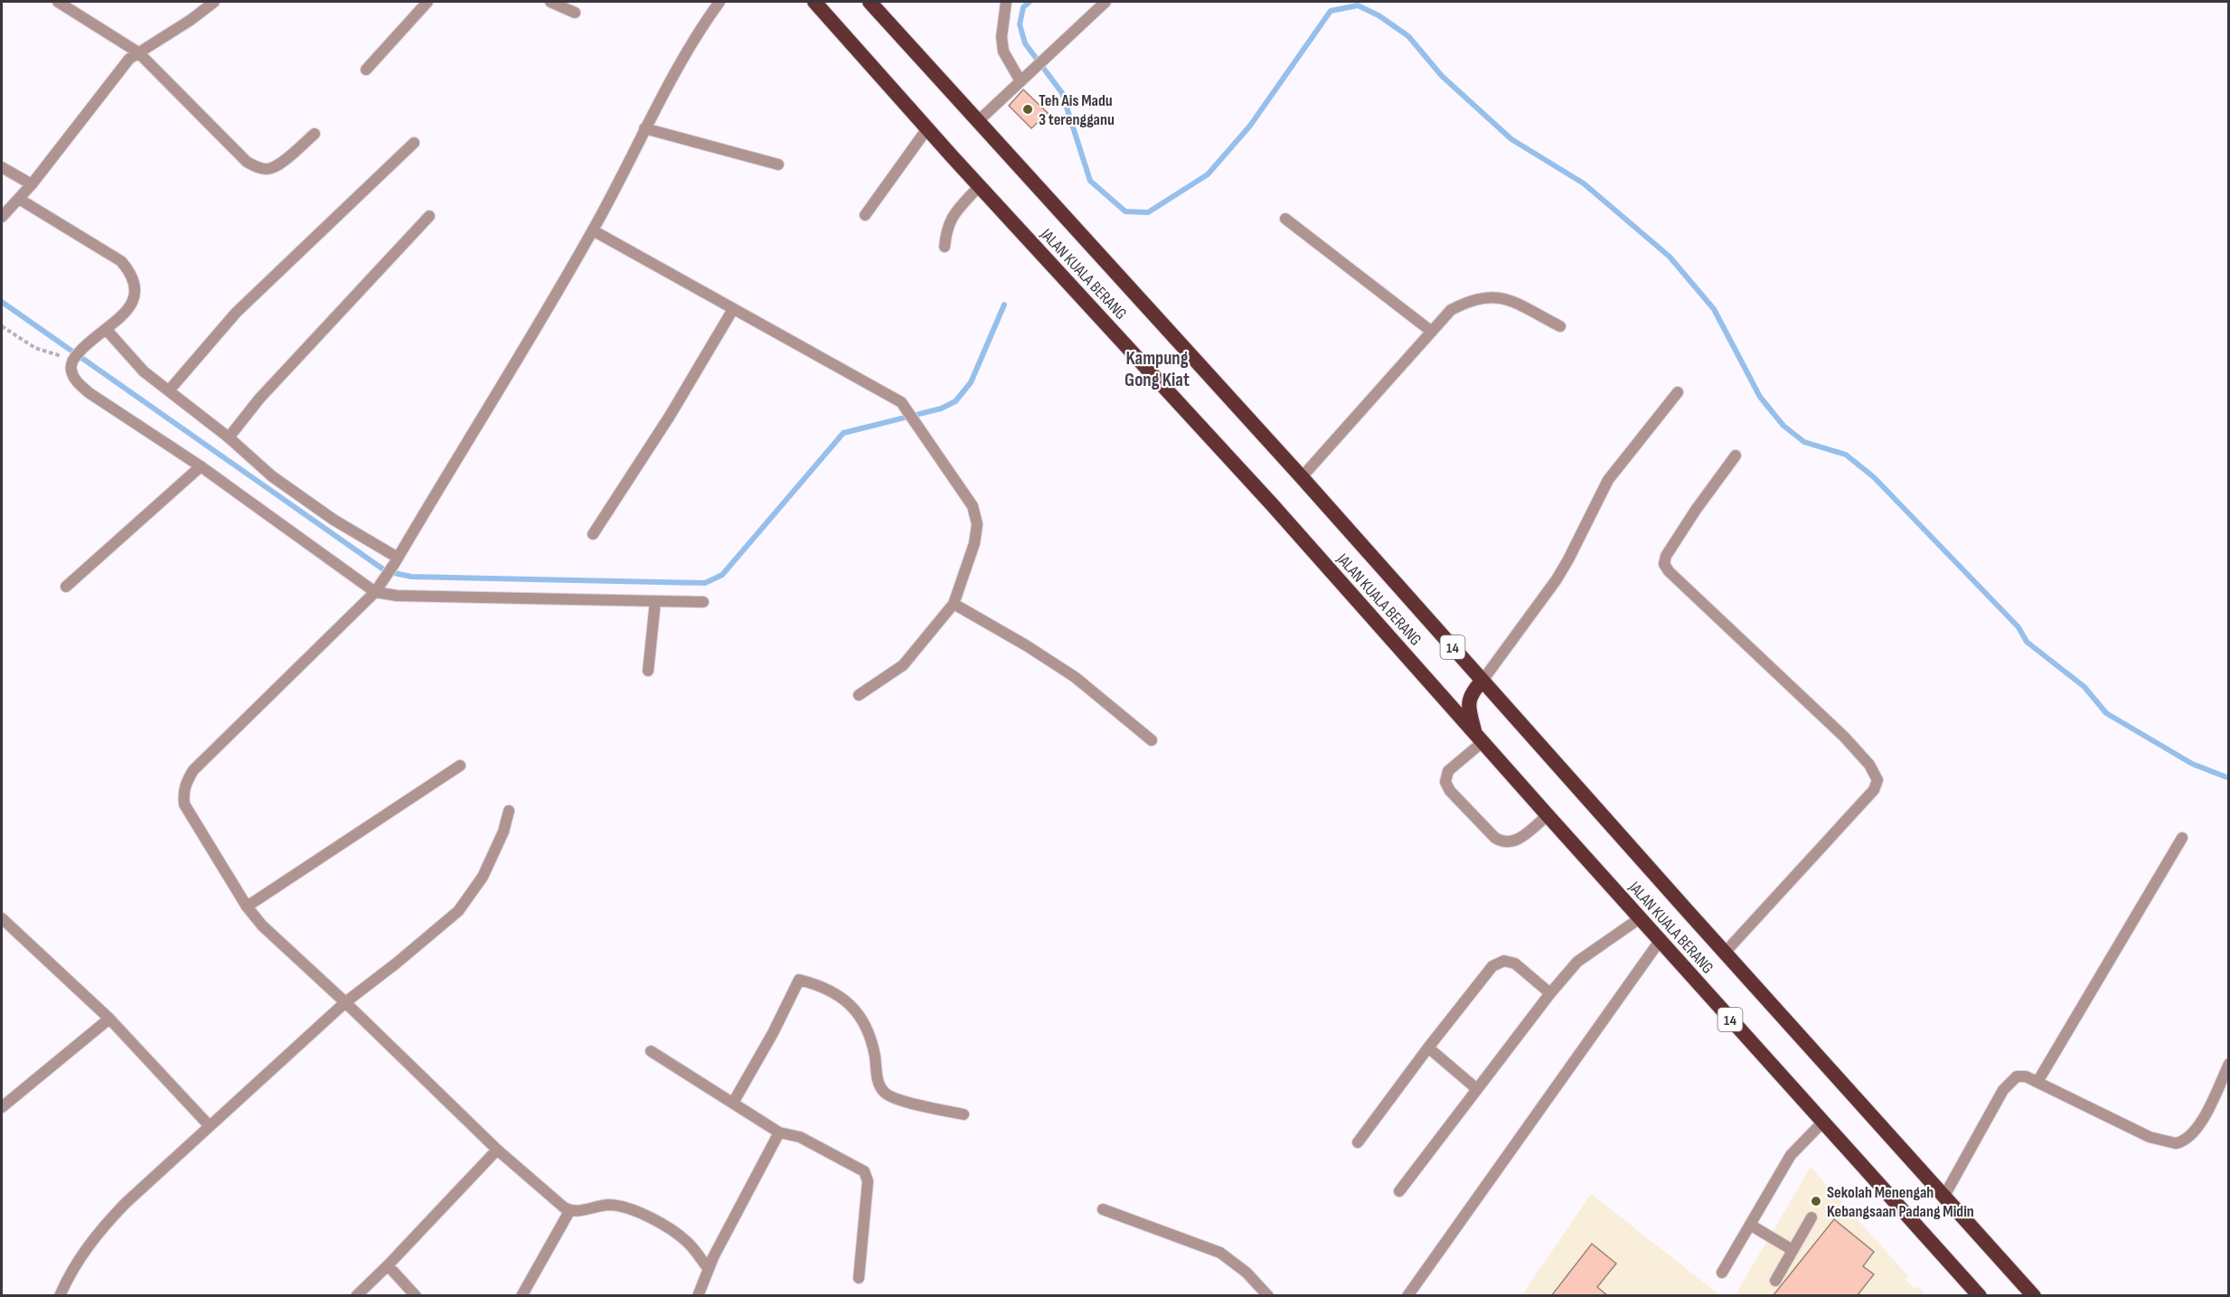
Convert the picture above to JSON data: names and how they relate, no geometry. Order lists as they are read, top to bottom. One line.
{"streets":{"highway":["JALAN KUALA BERANG","14"]},"districts":["Kampung Gong Kiat"],"places":["Teh Ais Madu 3 terengganu","Sekolah Menengah Kebangsaan Padang Midin"]}
